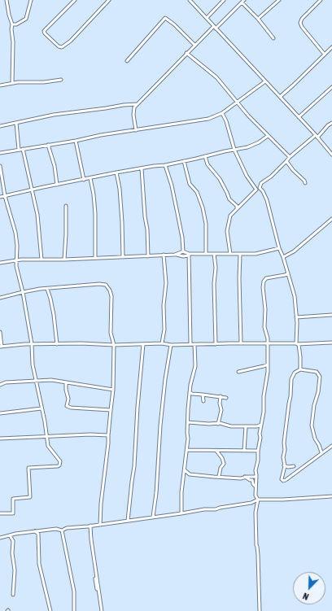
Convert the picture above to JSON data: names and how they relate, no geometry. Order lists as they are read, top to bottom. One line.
{"north":"bottom left"}
